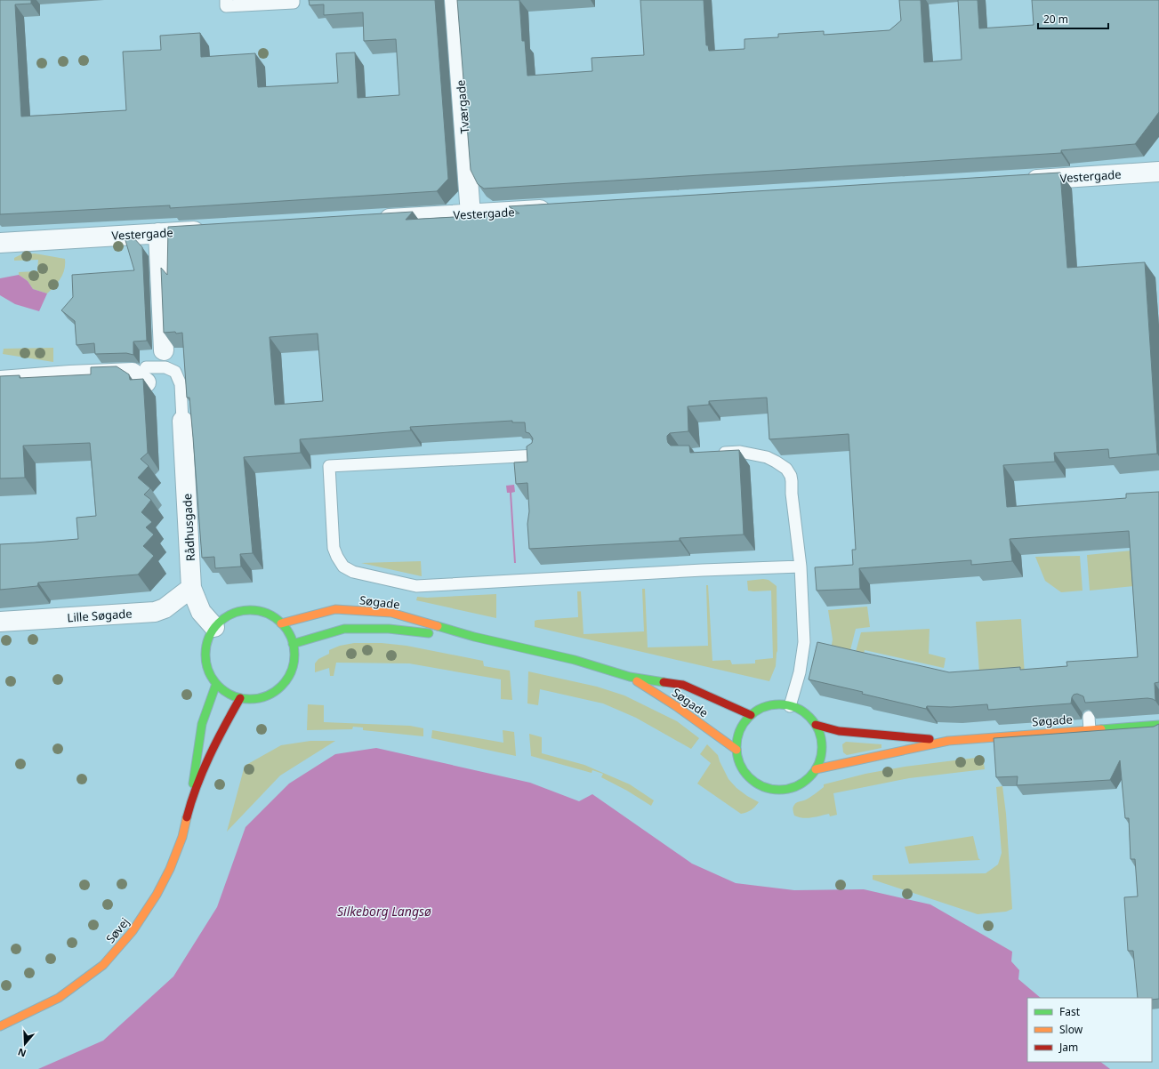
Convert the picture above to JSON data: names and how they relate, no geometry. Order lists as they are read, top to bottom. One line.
{"streets":{"street":["Tværgade","Vestergade","Rådhusgade","Søgade","Lille Søgade","Søvej"]},"crossings":[["Tværgade","Vestergade"],["Rådhusgade","Søgade"],["Rådhusgade","Lille Søgade"],["Rådhusgade","Søvej"],["Søgade","Søvej"]],"water":["Silkeborg Langsø"],"legend":["Fast","Slow","Jam"],"scale_bar":"20 m","north":"bottom"}
